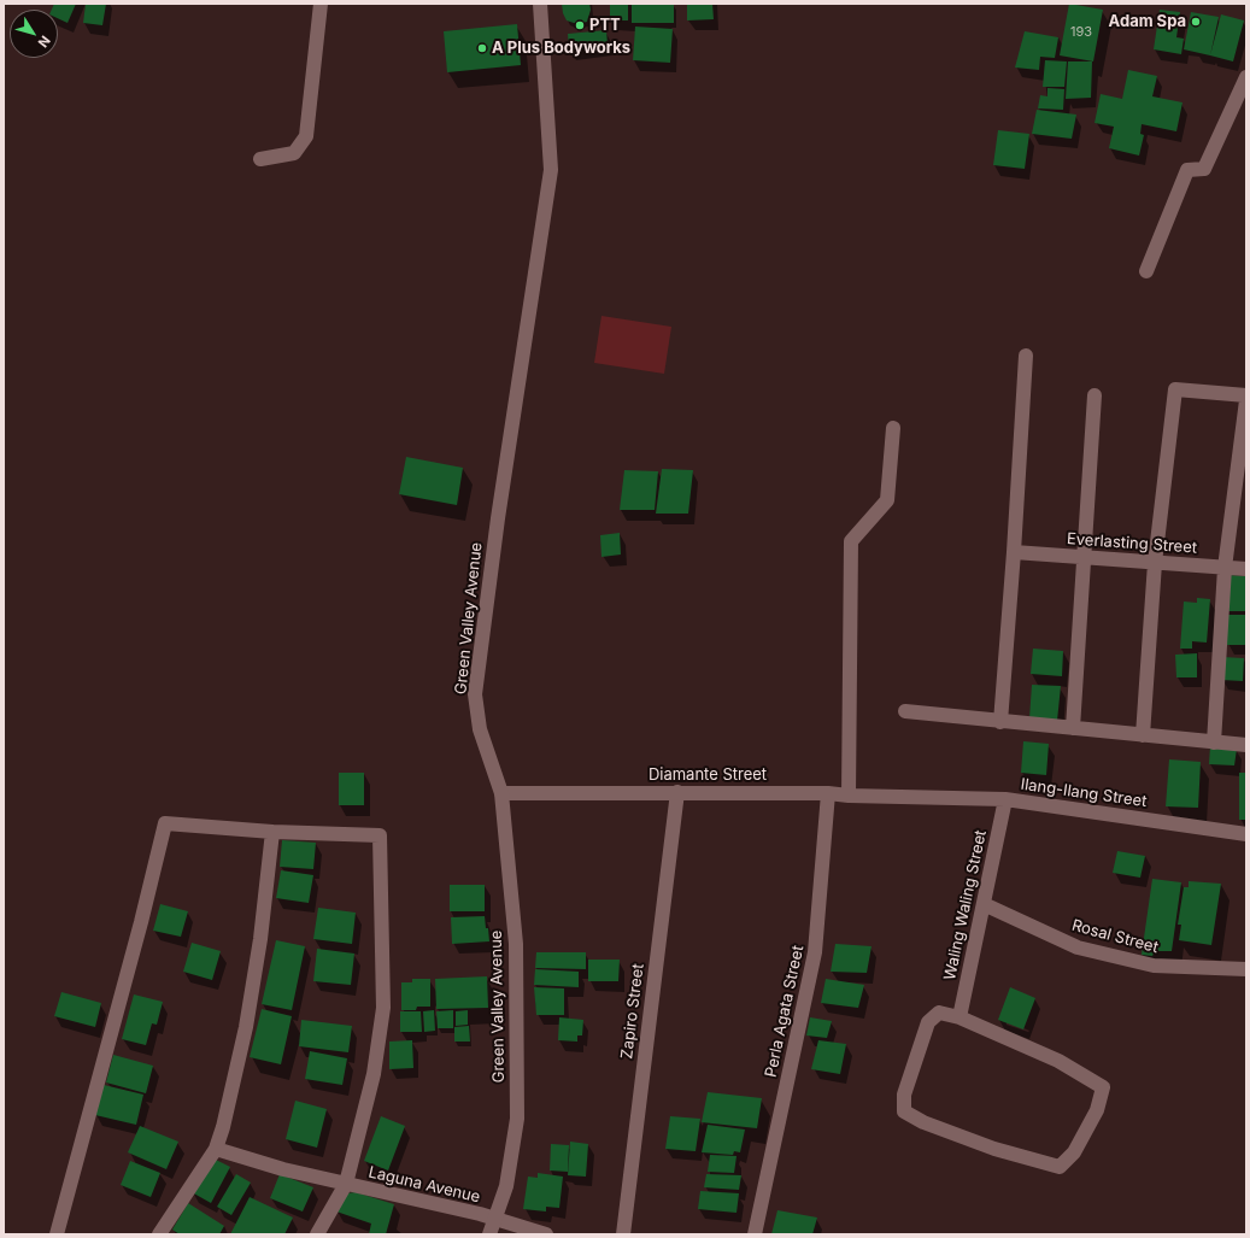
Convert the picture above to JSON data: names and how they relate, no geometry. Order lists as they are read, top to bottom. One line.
{"streets":{"street":["Everlasting Street","Green Valley Avenue","Diamante Street","Ilang-Ilang Street","Waling Waling Street","Rosal Street","Zapiro Street","Perla Agata Street","Laguna Avenue"]},"crossings":[["Green Valley Avenue","Diamante Street"],["Green Valley Avenue","Laguna Avenue"],["Diamante Street","Ilang-Ilang Street"],["Diamante Street","Zapiro Street"],["Diamante Street","Perla Agata Street"],["Ilang-Ilang Street","Waling Waling Street"],["Waling Waling Street","Rosal Street"]],"places":["Adam Spa","PTT","A Plus Bodyworks"],"house_numbers":["193"],"north":"bottom right"}
